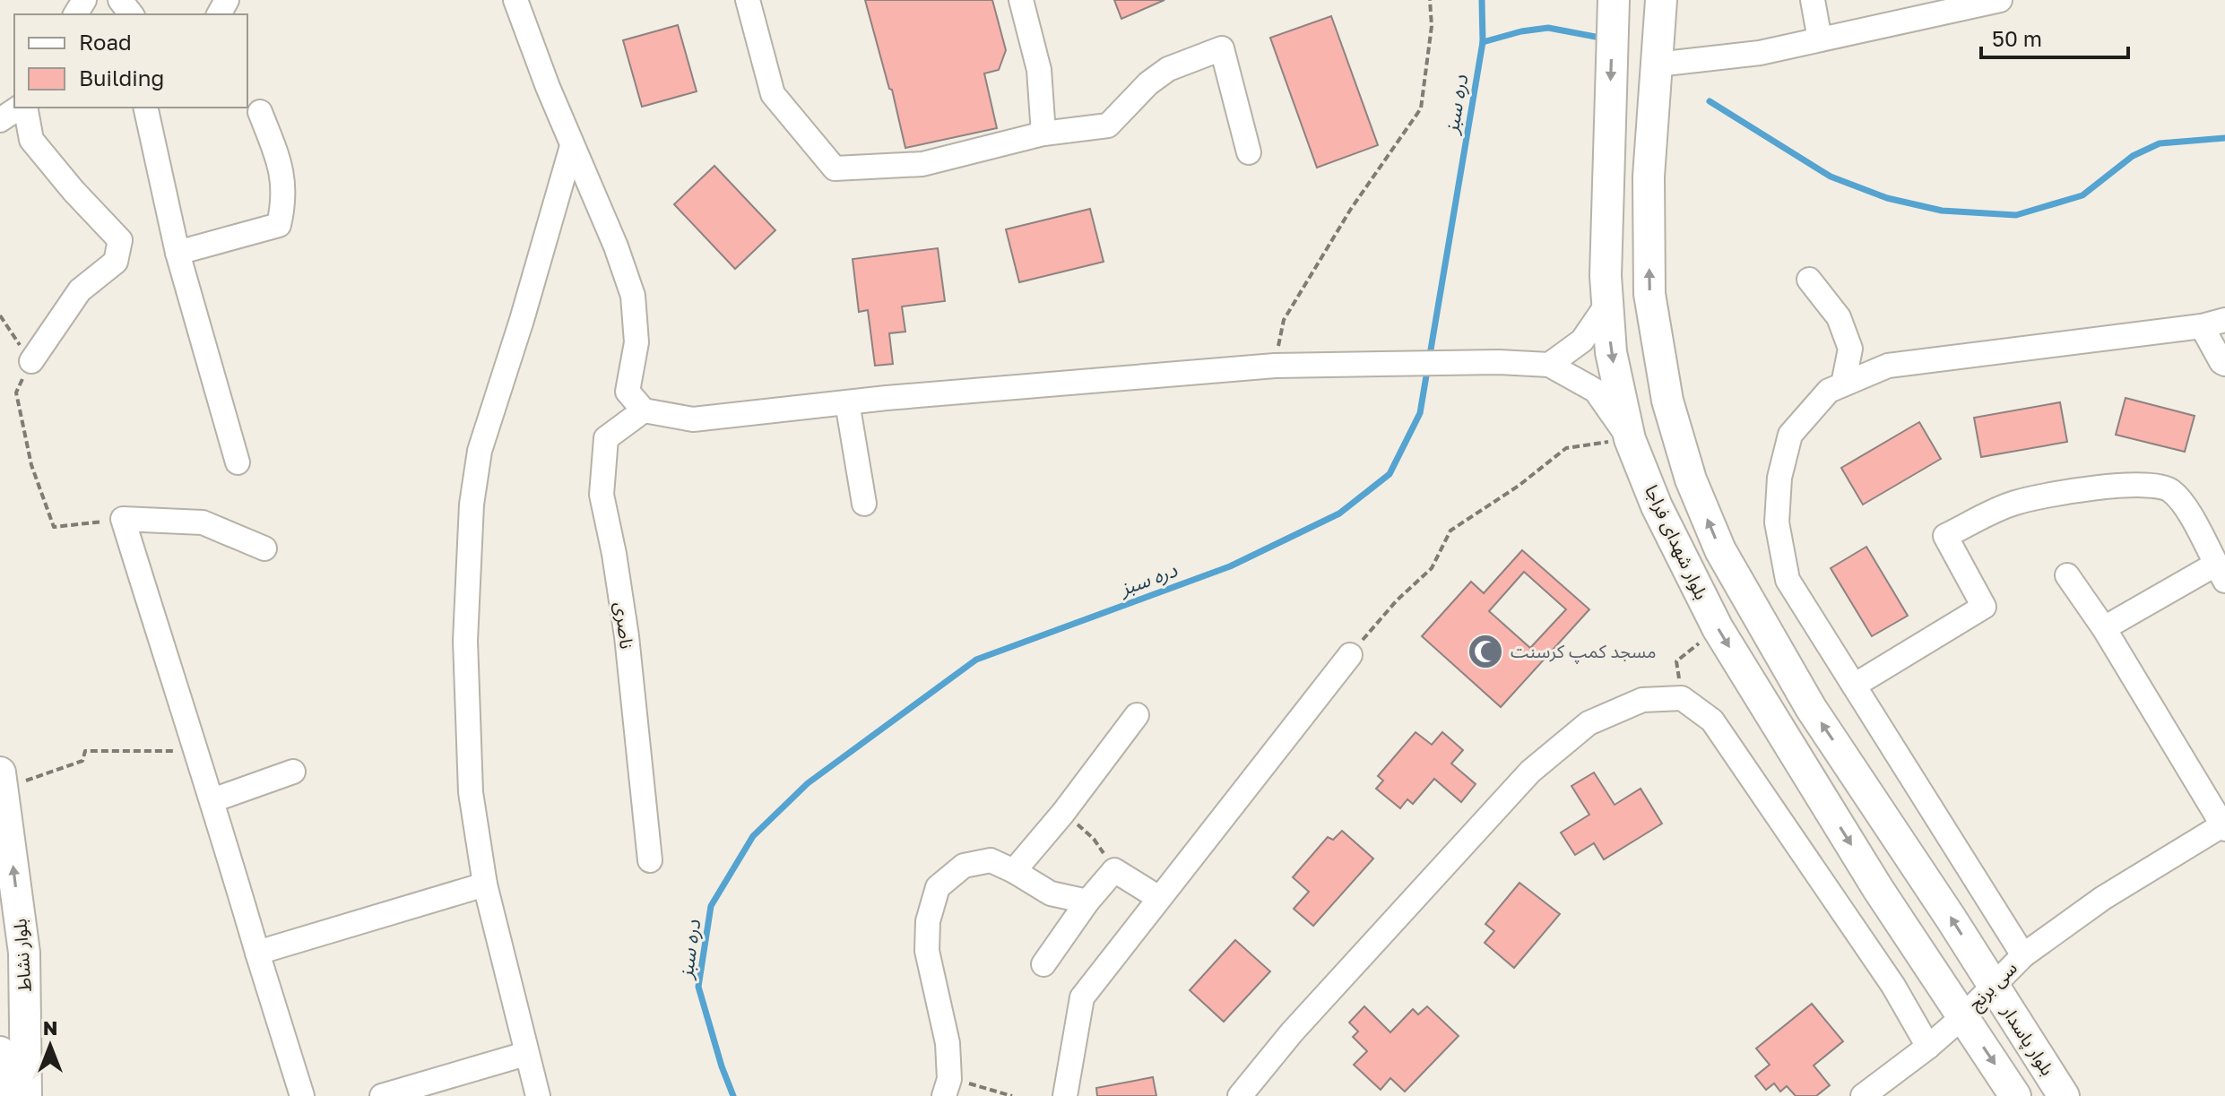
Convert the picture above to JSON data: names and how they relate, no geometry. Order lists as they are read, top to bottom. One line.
{"streets":{"main road":["بلوار شهدای فراجا","بلوار نشاط","بلوار پاسدار"],"street":["ناصری","سی برنج"]},"crossings":[["بلوار شهدای فراجا","سی برنج"],["بلوار شهدای فراجا","بلوار پاسدار"],["سی برنج","بلوار پاسدار"]],"one_way":["بلوار نشاط"],"water":["دره سبز"],"places":{"mosque":["مسجد کمپ کرسنت"]},"legend":["Road","Building"],"scale_bar":"50 m","north":"top"}
